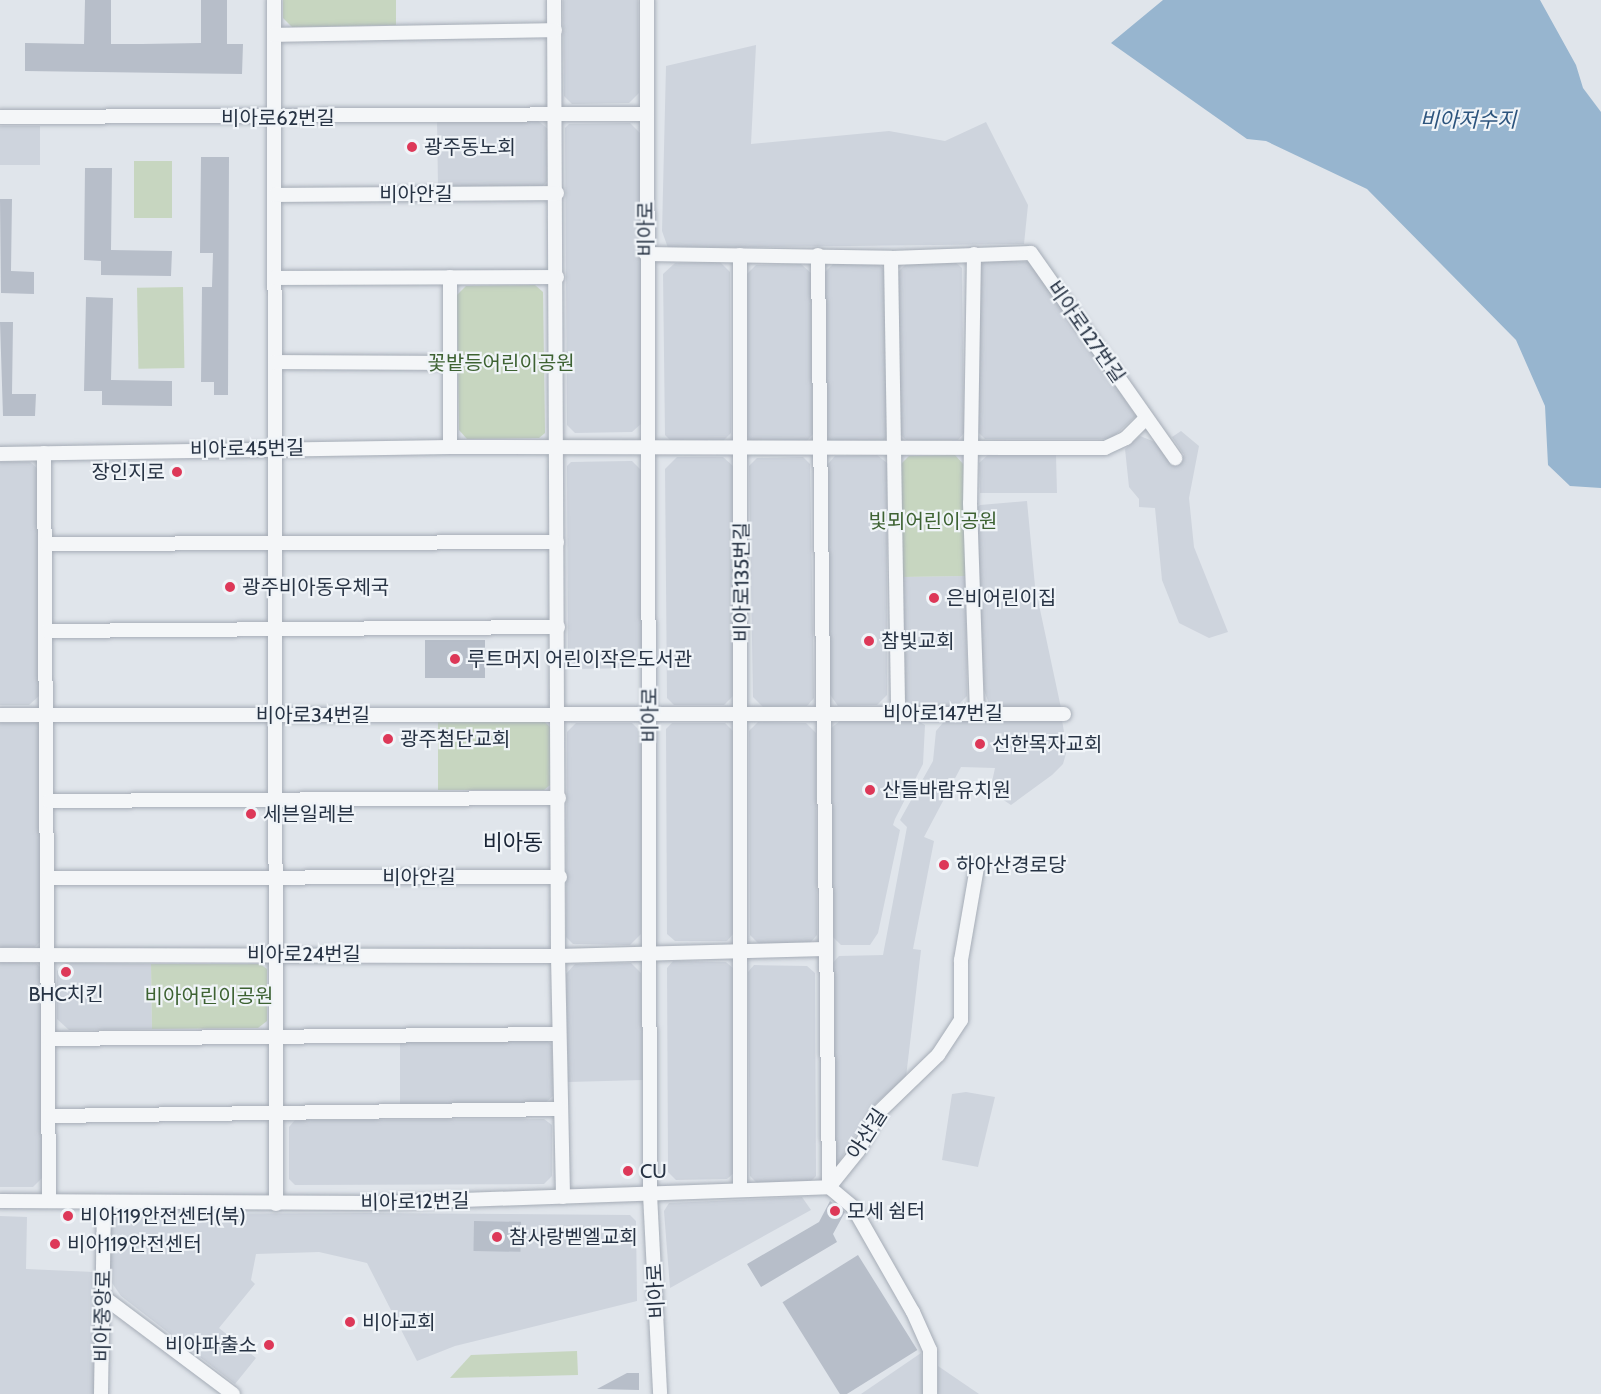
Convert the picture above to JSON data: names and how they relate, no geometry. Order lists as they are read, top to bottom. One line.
{"streets":{"street":["비아로62번길","비아안길","비아로","비아로127번길","비아로45번길","비아로135번길","비아로147번길","비아로34번길","비아로24번길","아산길","비아로12번길","비아중앙로"]},"crossings":[["비아로62번길","비아로"],["비아로","비아로127번길"],["비아로","비아로45번길"],["비아로","비아로147번길"],["비아로","비아로34번길"],["비아로","비아로24번길"],["비아로","비아로12번길"],["비아로135번길","비아로147번길"],["비아로147번길","비아로34번길"],["아산길","비아로12번길"],["비아로12번길","비아중앙로"]],"districts":["비아동"],"water":["비아저수지"],"parks":["꽃밭등어린이공원","빛뫼어린이공원","비아어린이공원"],"places":["광주동노회","장인지로","광주비아동우체국","은비어린이집","참빛교회","루트머지 어린이작은도서관","광주첨단교회","선한목자교회","산들바람유치원","세븐일레븐","하아산경로당","BHC치킨","CU","모세 쉼터","비아119안전센터(북)","참사랑벧엘교회","비아119안전센터","비아교회","비아파출소"]}
